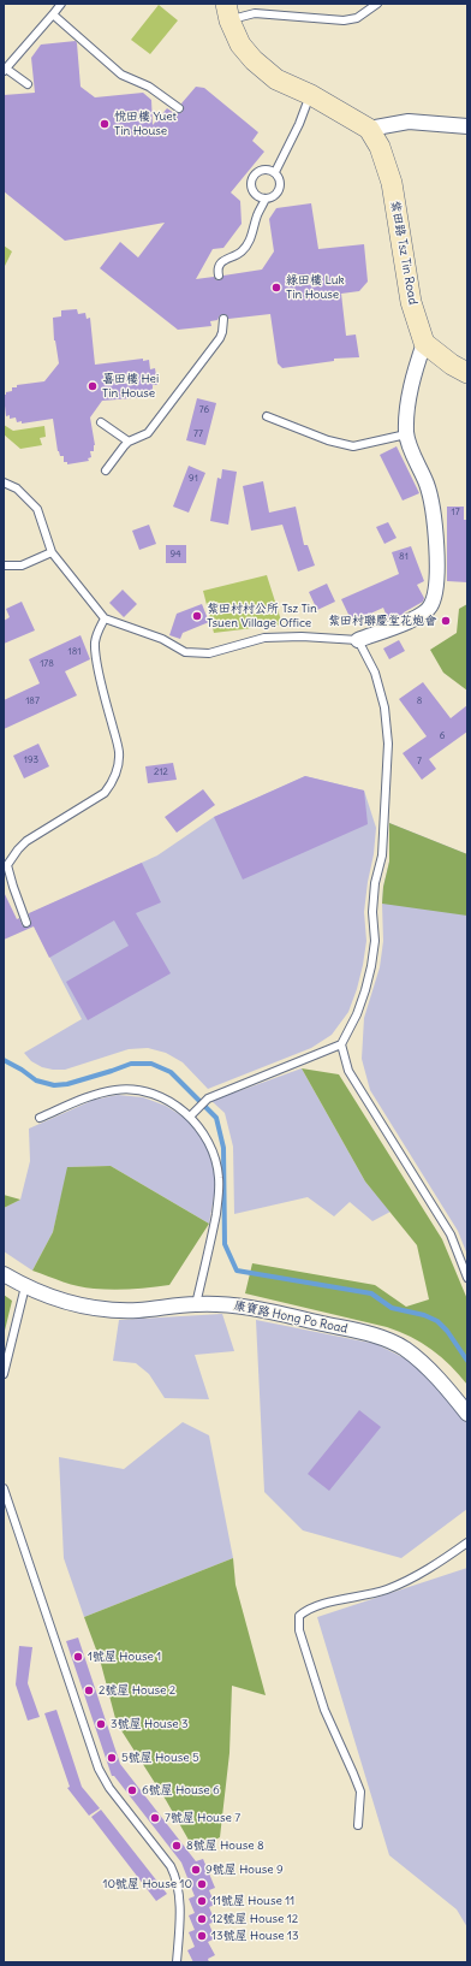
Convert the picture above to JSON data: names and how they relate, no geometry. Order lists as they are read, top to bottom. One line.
{"streets":{"street":["紫田路 Tsz Tin Road","康寶路 Hong Po Road"]},"places":["悅田樓 Yuet Tin House","綠田樓 Luk Tin House","喜田樓 Hei Tin House","紫田村村公所 Tsz Tin Tsuen Village Office","紫田村聯慶堂花炮會","1號屋 House 1","2號屋 House 2","3號屋 House 3","5號屋 House 5","6號屋 House 6","7號屋 House 7","8號屋 House 8","9號屋 House 9","10號屋 House 10","11號屋 House 11","12號屋 House 12","13號屋 House 13"],"house_numbers":["76","77","91","17","94","81","181","178","187","8","6","193","7","212"]}
